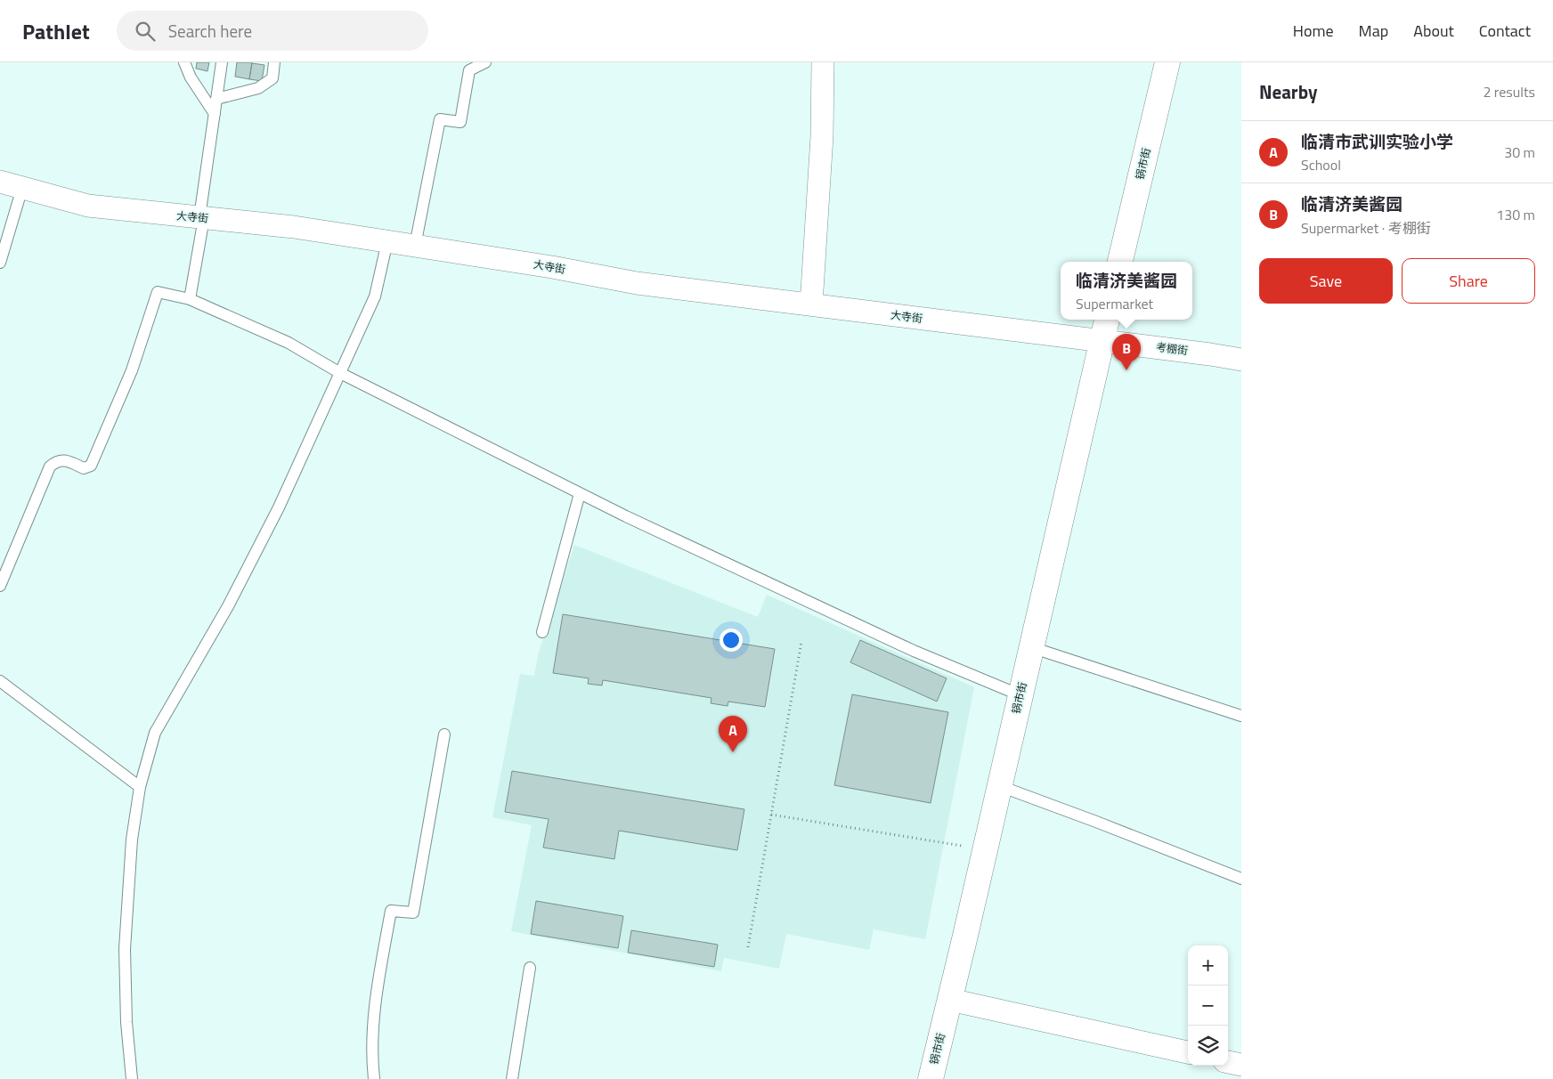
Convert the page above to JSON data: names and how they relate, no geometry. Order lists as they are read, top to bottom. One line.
{"streets":{"street":["锅市街","大寺街","考棚街"]},"crossings":[["锅市街","大寺街"],["锅市街","考棚街"],["大寺街","考棚街"]],"page":{"header":"Pathlet","search":"Search here","nav":["Home","Map","About","Contact"],"heading":["Nearby","2 results"],"list":[{"mark":"A","name":"临清市武训实验小学","note":"School","value":"30 m"},{"mark":"B","name":"临清济美酱园","note":"Supermarket · 考棚街","value":"130 m"}],"buttons":["Save","Share"],"popup":["临清济美酱园","Supermarket"],"pins":["B","A"],"map_buttons":["+","−"]}}
